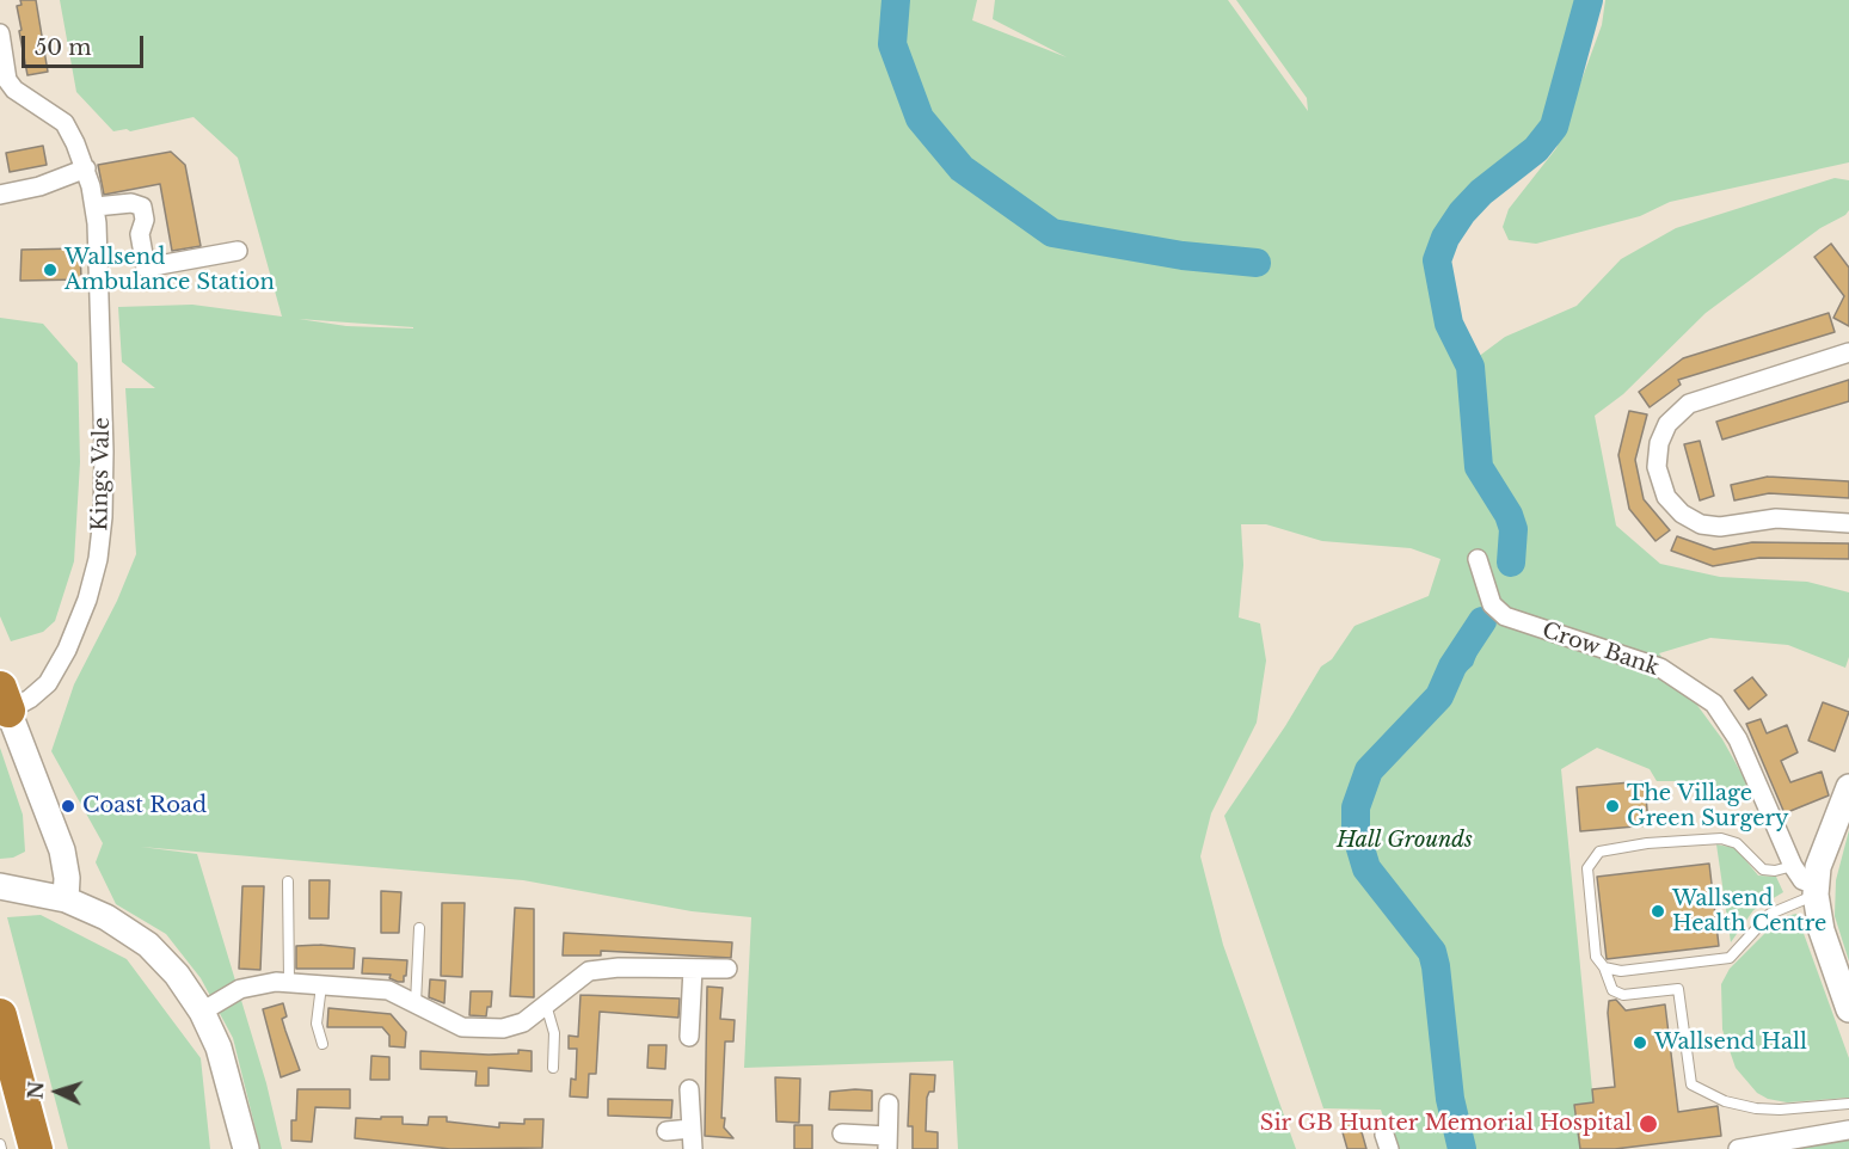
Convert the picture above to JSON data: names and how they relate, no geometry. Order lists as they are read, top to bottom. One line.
{"streets":{"street":["Kings Vale","Crow Bank"]},"parks":["Hall Grounds"],"places":["Wallsend Ambulance Station","Coast Road","The Village Green Surgery","Wallsend Health Centre","Wallsend Hall","Sir GB Hunter Memorial Hospital"],"scale_bar":"50 m","north":"left"}
